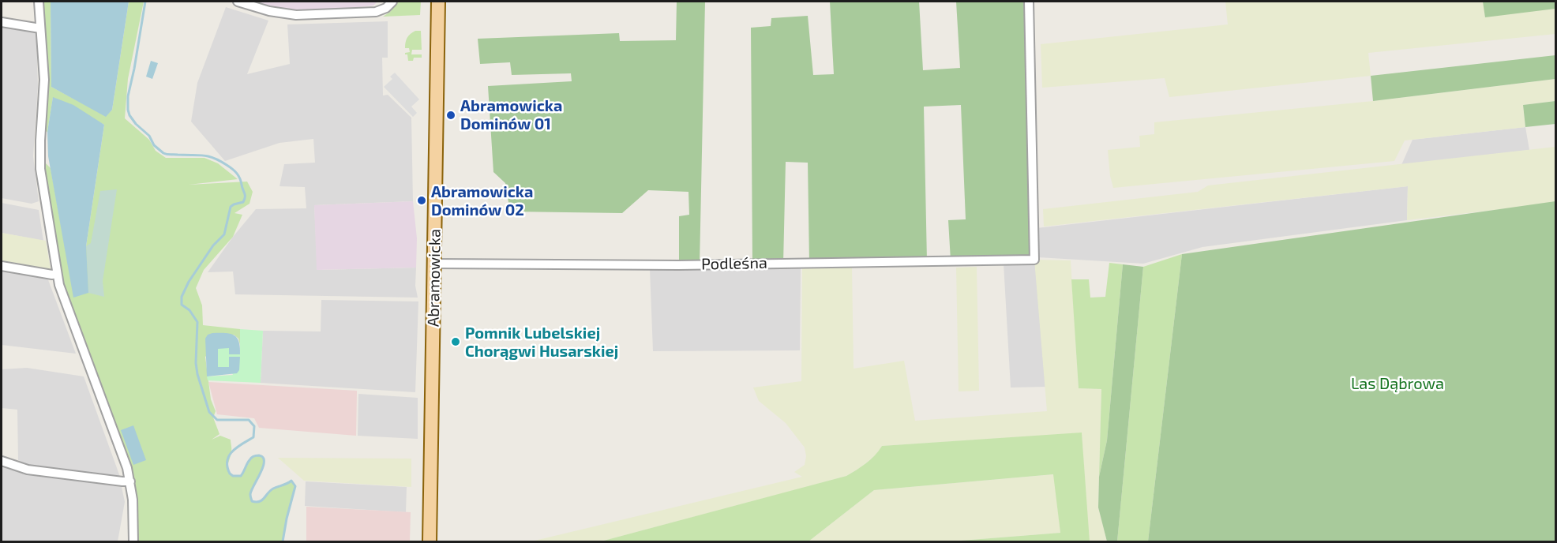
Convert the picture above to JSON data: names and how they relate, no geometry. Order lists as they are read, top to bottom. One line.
{"streets":{"main road":["Abramowicka"],"street":["Podleśna"]},"crossings":[["Podleśna","Abramowicka"]],"parks":["Las Dąbrowa"],"places":["Abramowicka Dominów 01","Abramowicka Dominów 02","Pomnik Lubelskiej Chorągwi Husarskiej"]}
